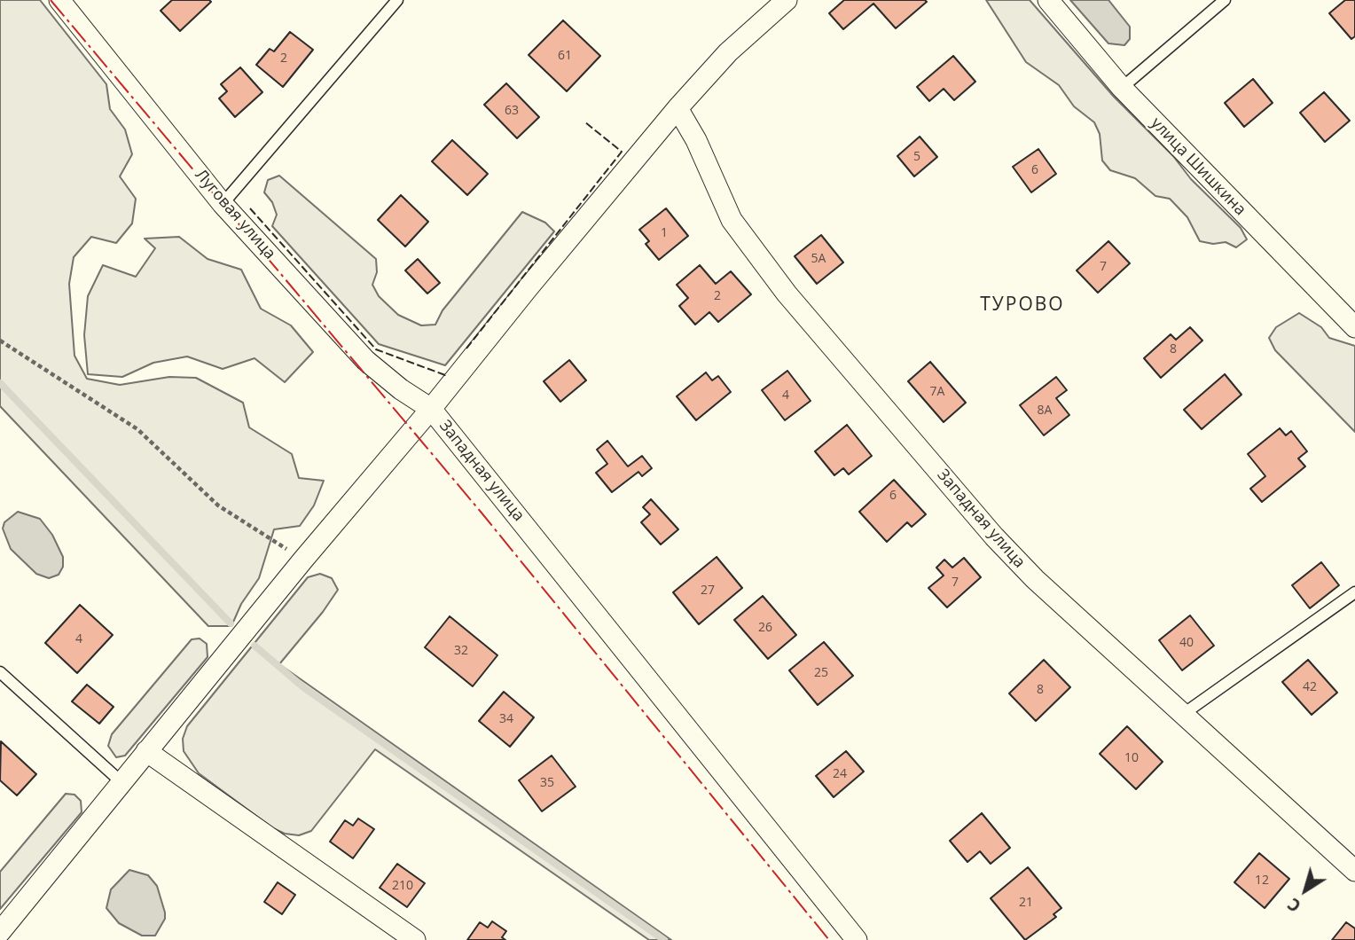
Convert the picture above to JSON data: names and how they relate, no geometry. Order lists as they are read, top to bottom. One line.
{"streets":{"street":["улица Шишкина","Луговая улица","Западная улица"]},"crossings":[["Луговая улица","Западная улица"]],"districts":["ТУРОВО"],"house_numbers":["61","2","63","5","6","1","5А","7","2","8","7А","4","8А","6","7","27","26","4","40","32","25","42","8","34","10","24","35","12","210","21"],"north":"bottom left"}
